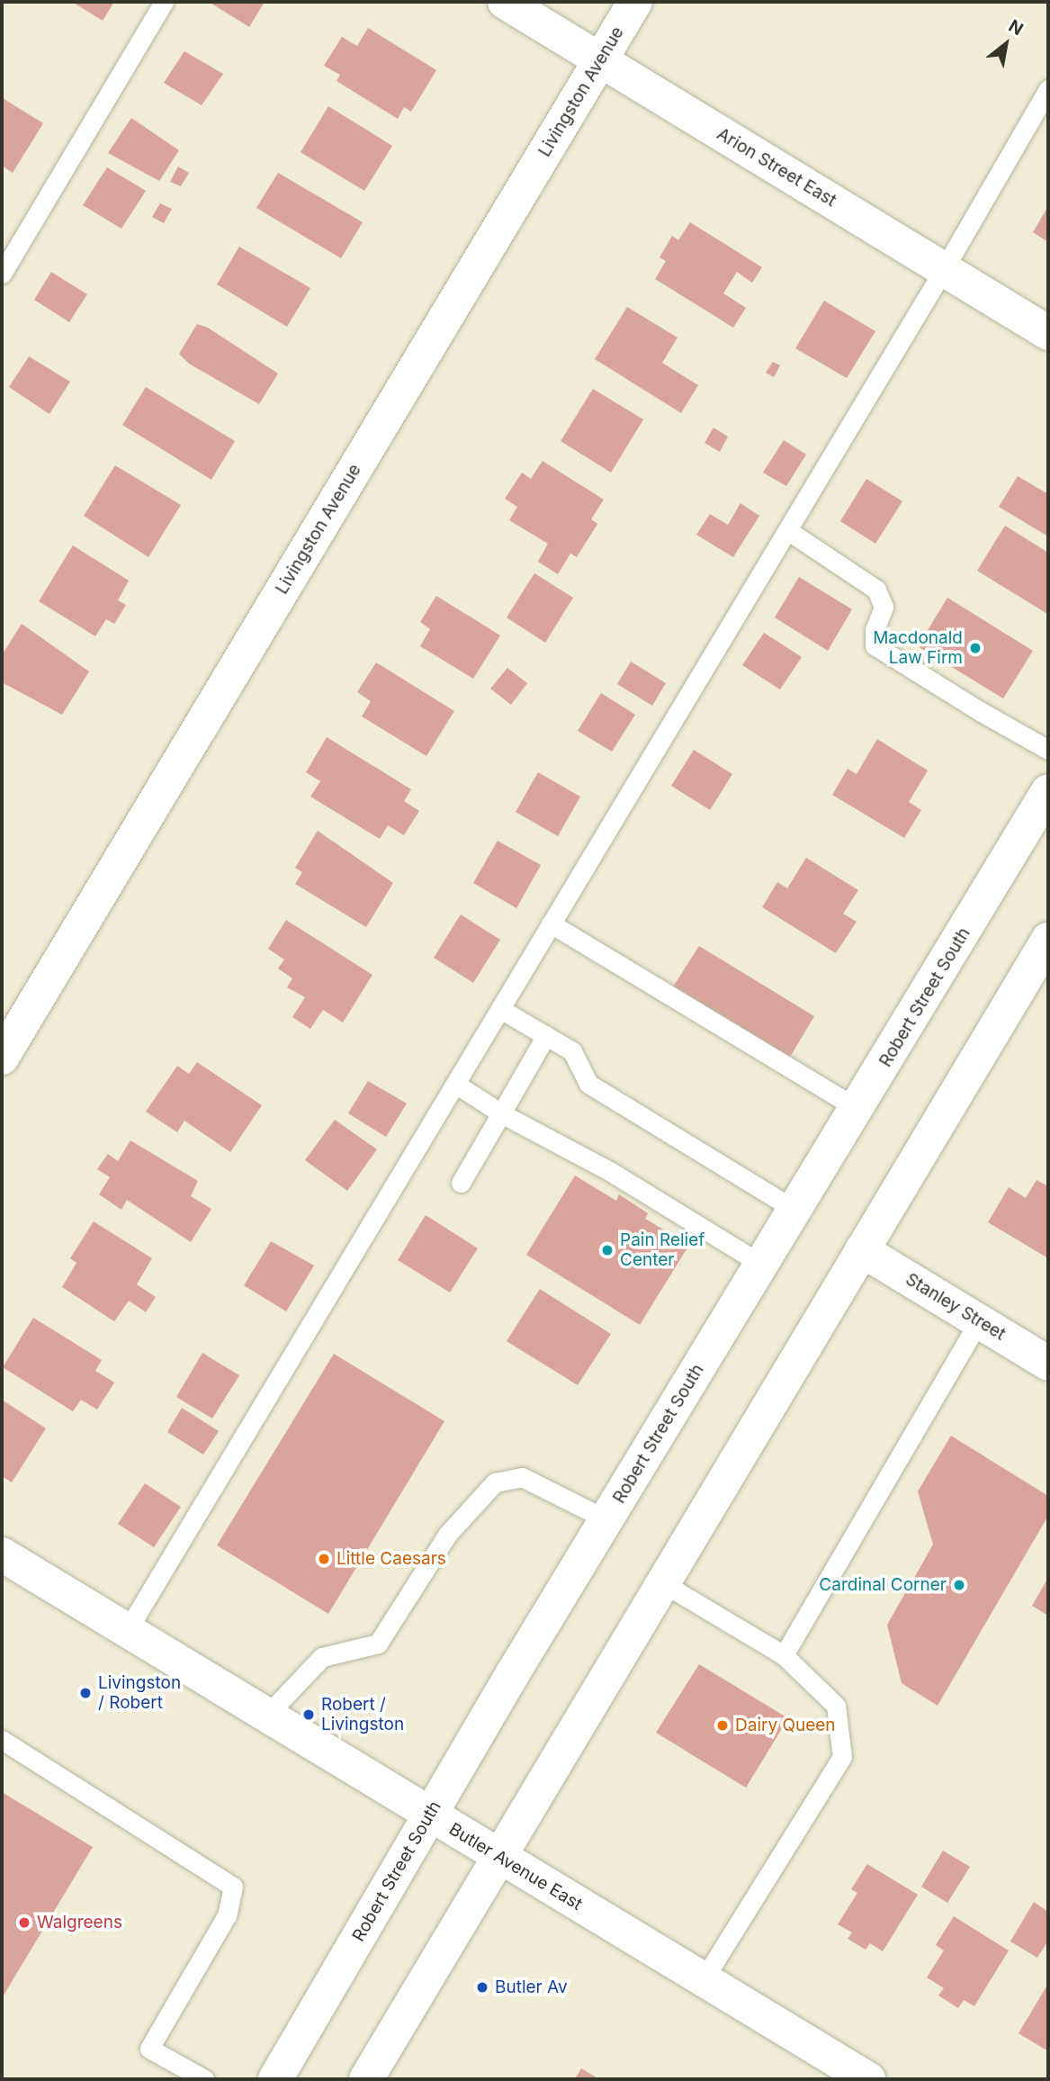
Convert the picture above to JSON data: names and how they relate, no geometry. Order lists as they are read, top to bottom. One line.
{"streets":{"street":["Livingston Avenue","Arion Street East","Robert Street South","Stanley Street","Butler Avenue East"]},"crossings":[["Livingston Avenue","Arion Street East"],["Robert Street South","Butler Avenue East"]],"places":["Macdonald Law Firm","Pain Relief Center","Little Caesars","Cardinal Corner","Livingston / Robert","Robert / Livingston","Dairy Queen","Walgreens","Butler Av"],"north":"top right"}
